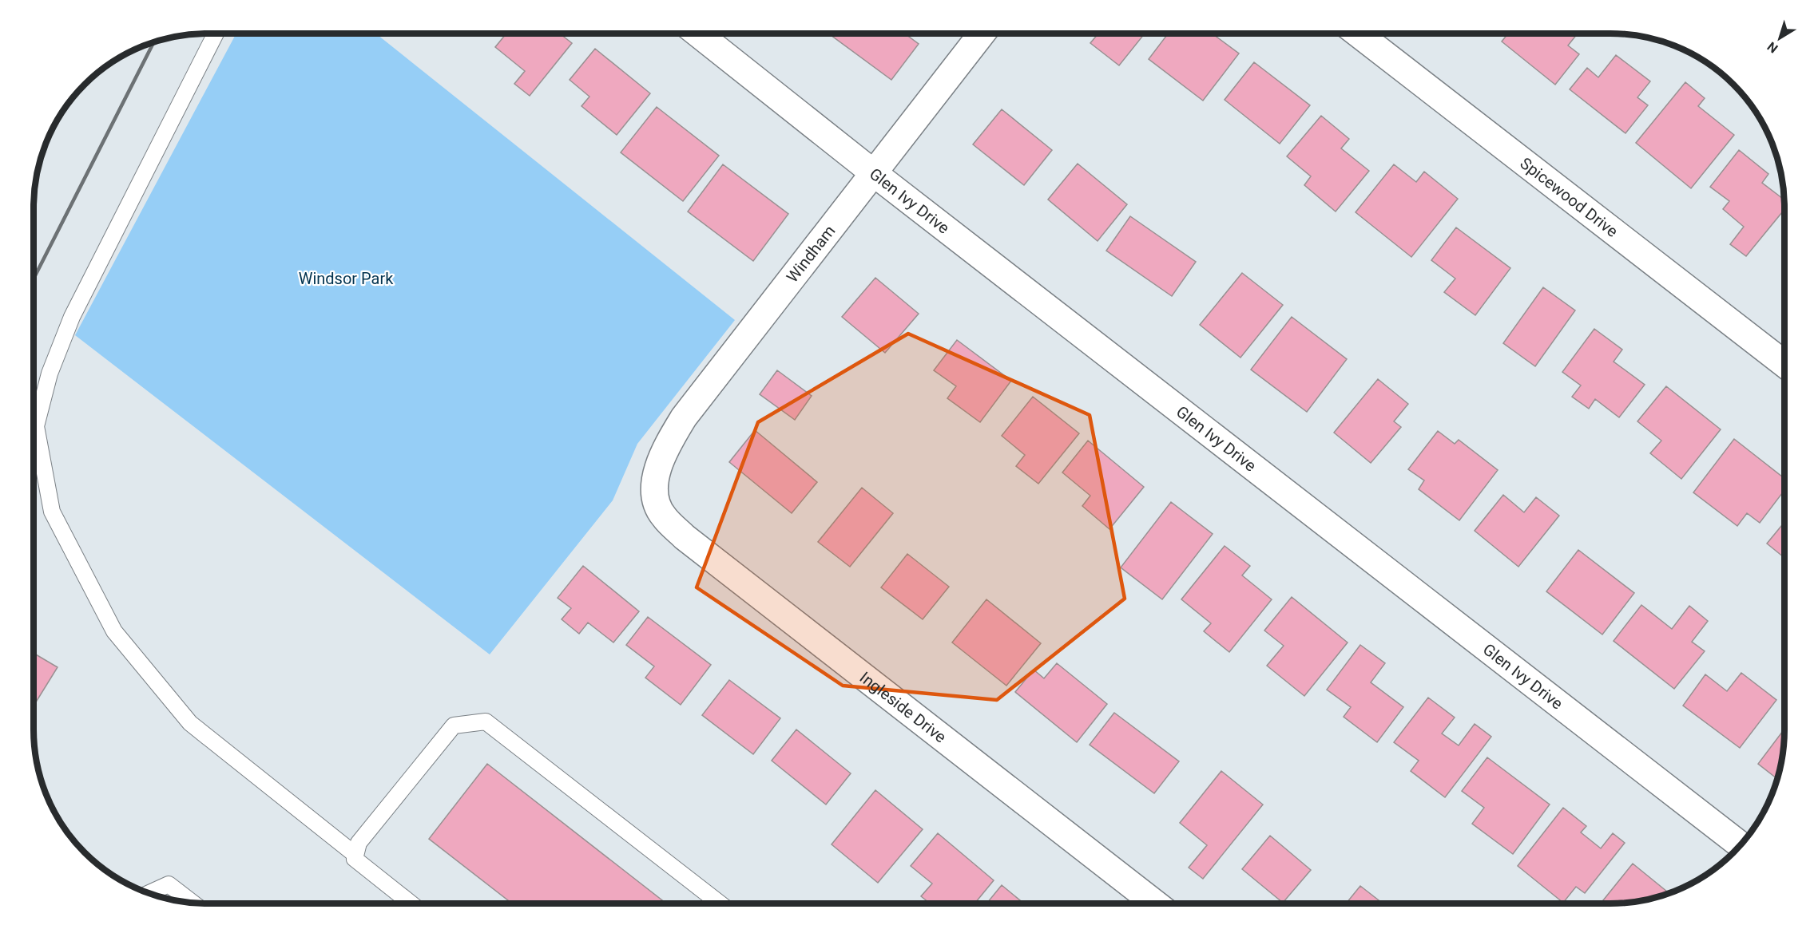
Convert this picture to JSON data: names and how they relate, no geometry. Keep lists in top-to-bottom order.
{
  "streets": {
    "street": [
      "Spicewood Drive",
      "Glen Ivy Drive",
      "Windham",
      "Ingleside Drive"
    ]
  },
  "crossings": [
    ["Glen Ivy Drive", "Windham"],
    ["Windham", "Ingleside Drive"]
  ],
  "parks": ["Windsor Park"],
  "north": "bottom left"
}
